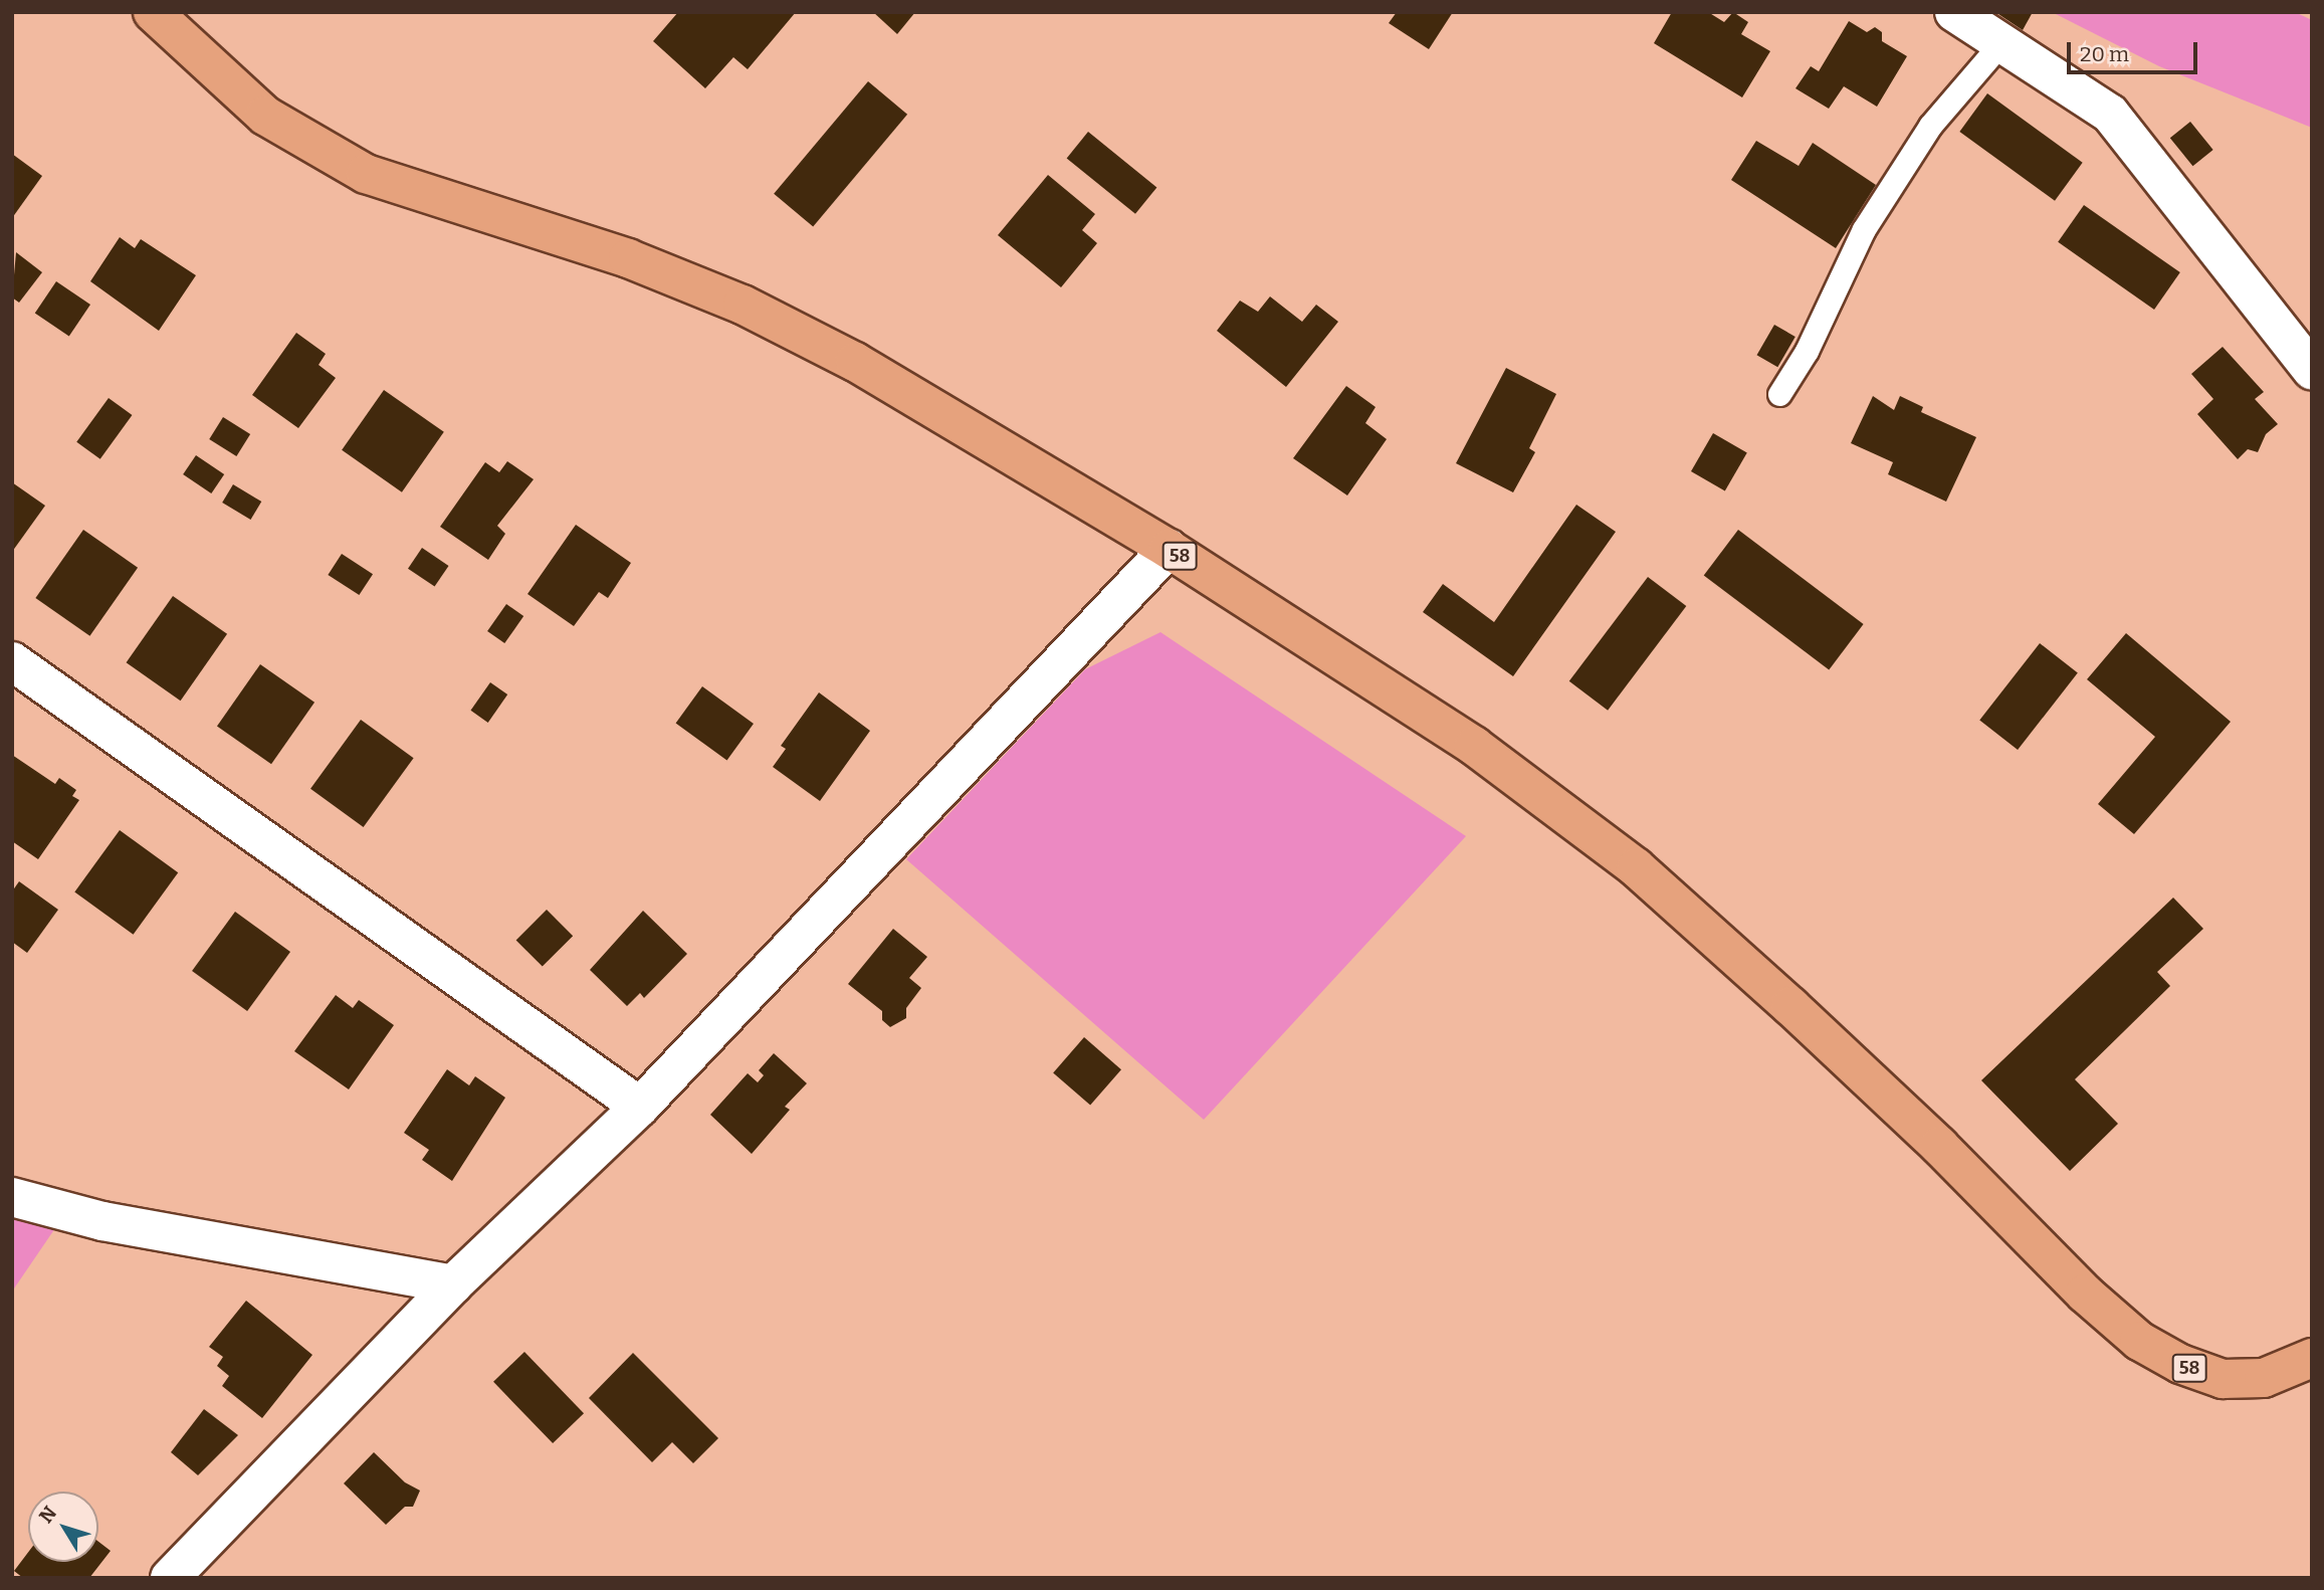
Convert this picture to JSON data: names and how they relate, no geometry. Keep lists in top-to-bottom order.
{
  "streets": {
    "main road": ["58"]
  },
  "scale_bar": "20 m",
  "north": "top left"
}
